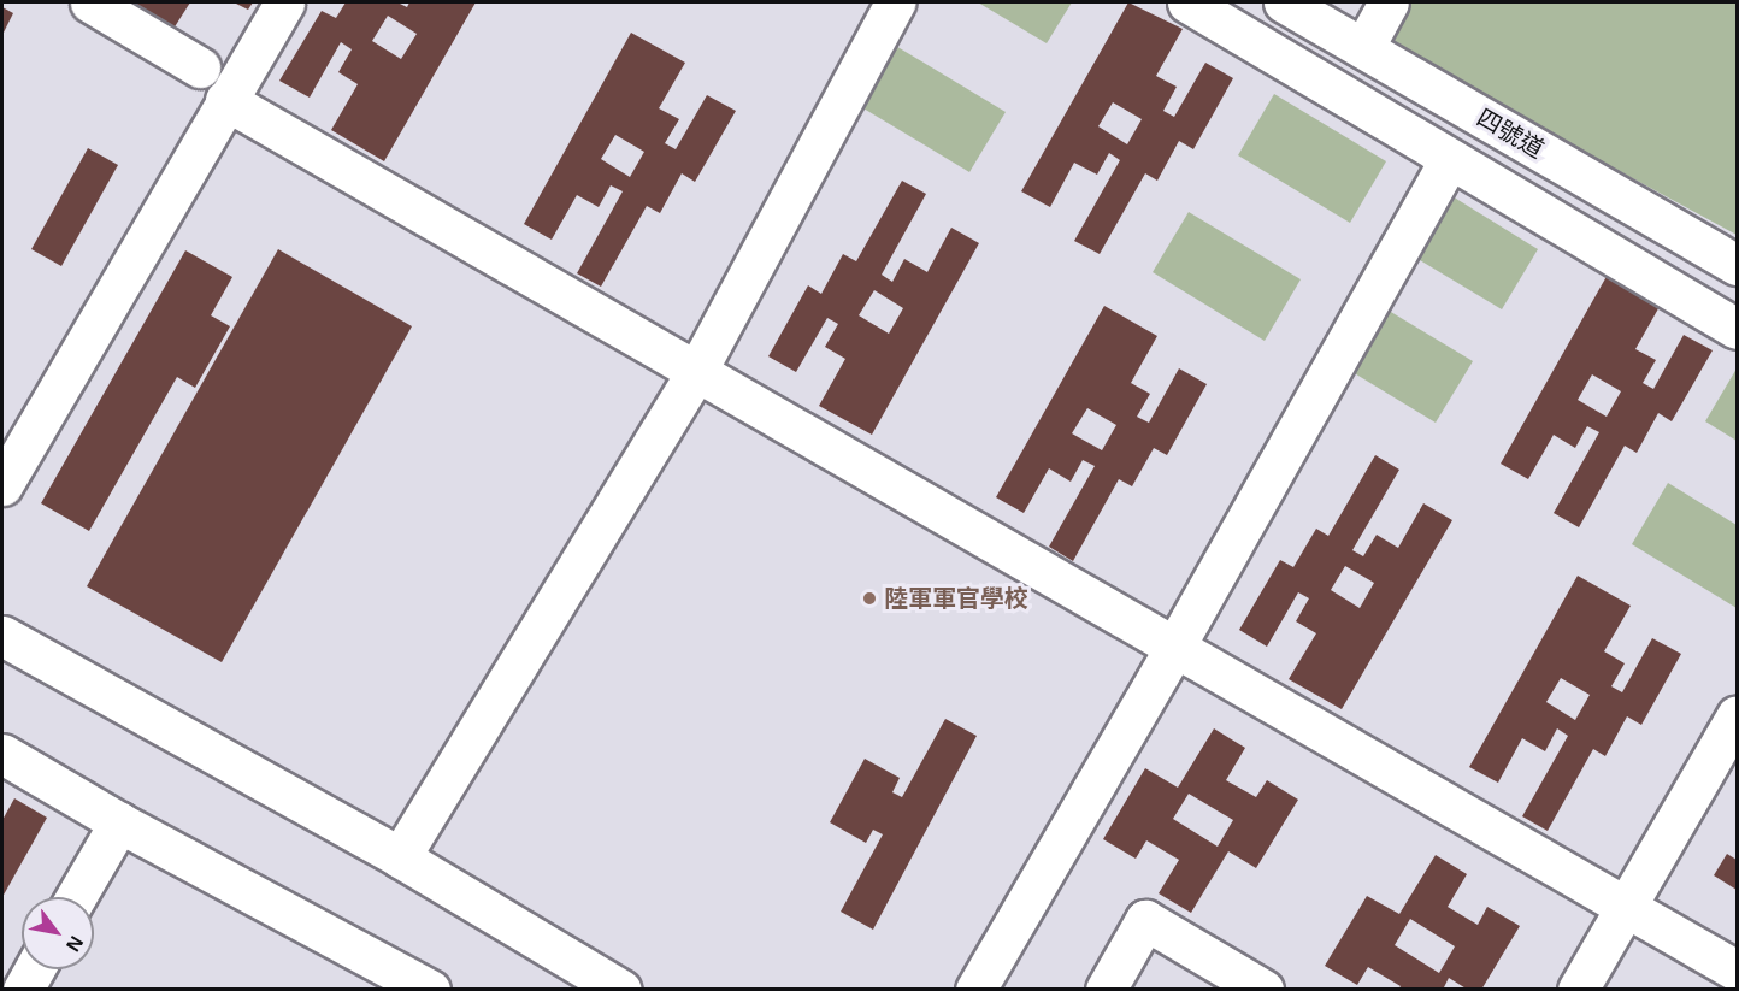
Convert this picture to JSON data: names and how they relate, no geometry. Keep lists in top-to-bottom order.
{
  "streets": {
    "street": ["四號道"]
  },
  "places": ["陸軍軍官學校"],
  "north": "bottom right"
}
